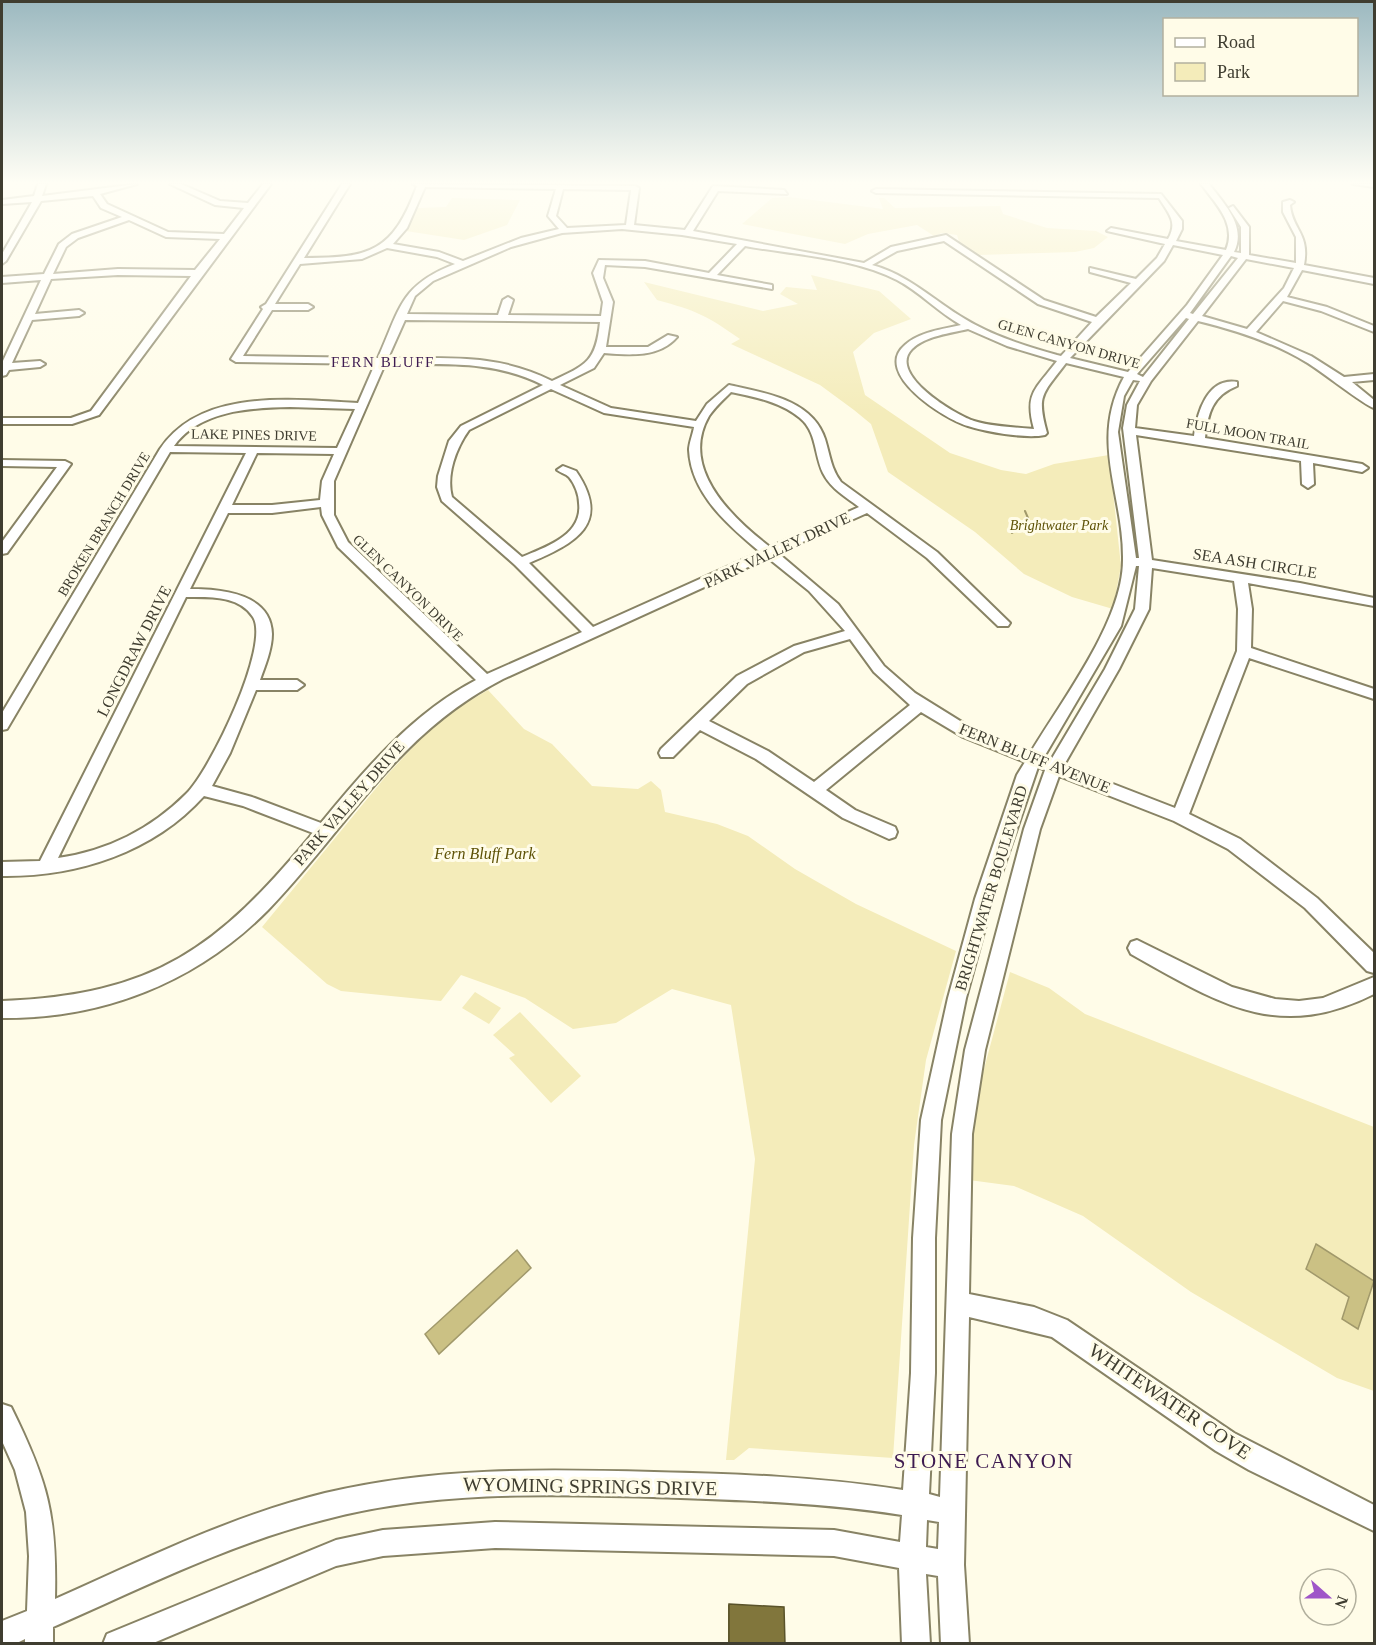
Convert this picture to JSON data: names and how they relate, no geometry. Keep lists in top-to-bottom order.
{
  "streets": {
    "street": [
      "GLEN CANYON DRIVE",
      "FULL MOON TRAIL",
      "LAKE PINES DRIVE",
      "BROKEN BRANCH DRIVE",
      "PARK VALLEY DRIVE",
      "SEA ASH CIRCLE",
      "LONGDRAW DRIVE",
      "FERN BLUFF AVENUE",
      "BRIGHTWATER BOULEVARD",
      "WHITEWATER COVE",
      "WYOMING SPRINGS DRIVE"
    ]
  },
  "crossings": [
    ["GLEN CANYON DRIVE", "LAKE PINES DRIVE"],
    ["GLEN CANYON DRIVE", "BROKEN BRANCH DRIVE"],
    ["GLEN CANYON DRIVE", "PARK VALLEY DRIVE"],
    ["GLEN CANYON DRIVE", "BRIGHTWATER BOULEVARD"],
    ["FULL MOON TRAIL", "BRIGHTWATER BOULEVARD"],
    ["LAKE PINES DRIVE", "BROKEN BRANCH DRIVE"],
    ["LAKE PINES DRIVE", "LONGDRAW DRIVE"],
    ["PARK VALLEY DRIVE", "FERN BLUFF AVENUE"],
    ["SEA ASH CIRCLE", "BRIGHTWATER BOULEVARD"],
    ["FERN BLUFF AVENUE", "BRIGHTWATER BOULEVARD"],
    ["BRIGHTWATER BOULEVARD", "WHITEWATER COVE"],
    ["BRIGHTWATER BOULEVARD", "WYOMING SPRINGS DRIVE"]
  ],
  "districts": ["FERN BLUFF", "STONE CANYON"],
  "parks": ["Brightwater Park", "Fern Bluff Park"],
  "legend": ["Road", "Park"],
  "north": "right"
}
